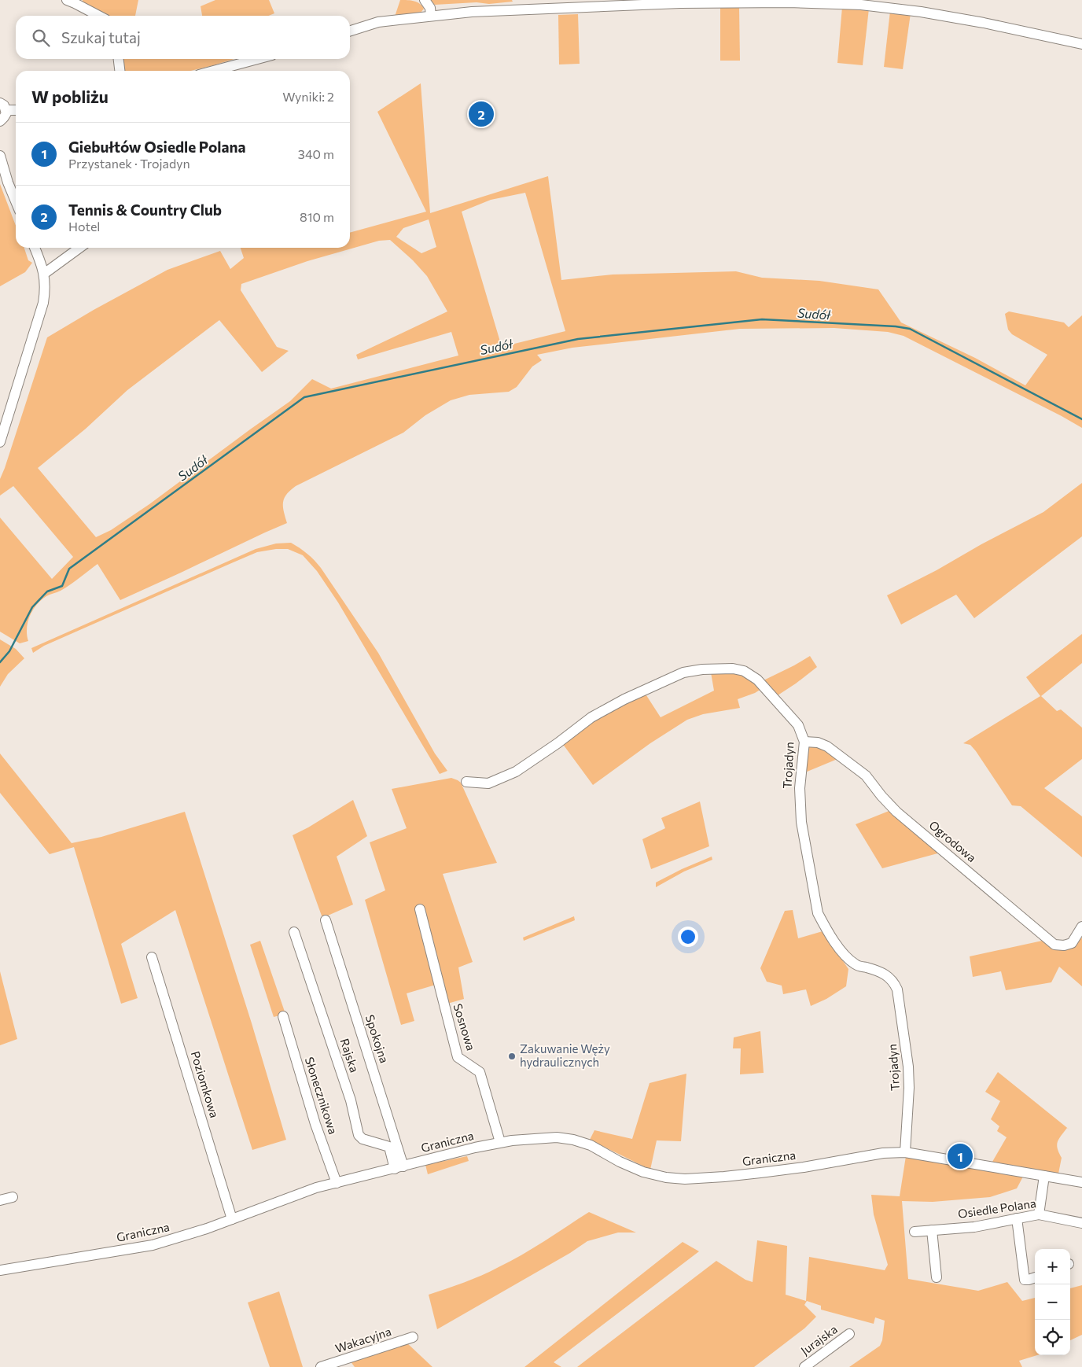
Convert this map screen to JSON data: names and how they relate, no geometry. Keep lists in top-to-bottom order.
{
  "streets": {
    "street": [
      "Trojadyn",
      "Ogrodowa",
      "Sosnowa",
      "Spokojna",
      "Rajska",
      "Poziomkowa",
      "Słonecznikowa",
      "Graniczna",
      "Osiedle Polana",
      "Wakacyjna",
      "Jurajska"
    ]
  },
  "crossings": [
    ["Trojadyn", "Ogrodowa"],
    ["Trojadyn", "Graniczna"],
    ["Sosnowa", "Graniczna"],
    ["Spokojna", "Rajska"],
    ["Spokojna", "Graniczna"],
    ["Rajska", "Graniczna"],
    ["Poziomkowa", "Graniczna"],
    ["Słonecznikowa", "Graniczna"]
  ],
  "water": ["Sudół"],
  "places": ["Zakuwanie Węży hydraulicznych"],
  "page": {
    "search": "Szukaj tutaj",
    "heading": ["W pobliżu", "Wyniki: 2"],
    "pins": ["2", "1"],
    "list": [
      {
        "mark": "1",
        "name": "Giebułtów Osiedle Polana",
        "note": "Przystanek · Trojadyn",
        "value": "340 m"
      },
      {
        "mark": "2",
        "name": "Tennis & Country Club",
        "note": "Hotel",
        "value": "810 m"
      }
    ],
    "map_buttons": ["+", "−"]
  }
}
